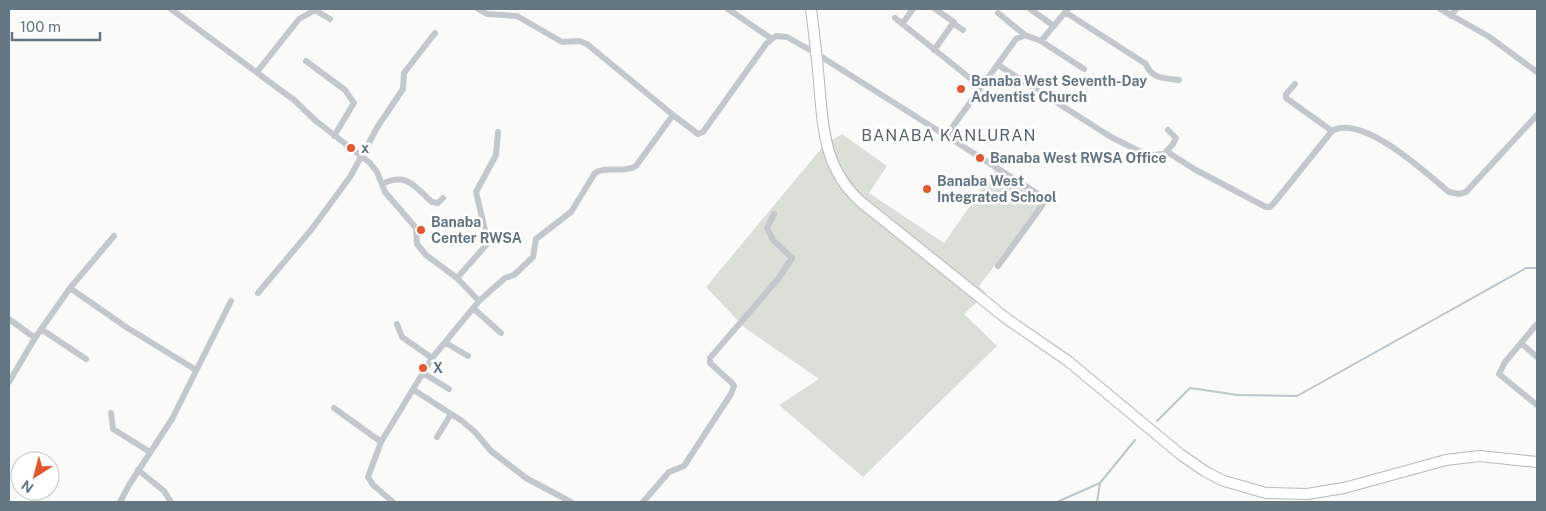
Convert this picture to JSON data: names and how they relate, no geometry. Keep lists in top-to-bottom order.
{
  "districts": ["BANABA KANLURAN"],
  "places": [
    "Banaba West Seventh-Day Adventist Church",
    "x",
    "Banaba West RWSA Office",
    "Banaba West Integrated School",
    "Banaba Center RWSA",
    "X"
  ],
  "scale_bar": "100 m",
  "north": "bottom left"
}
